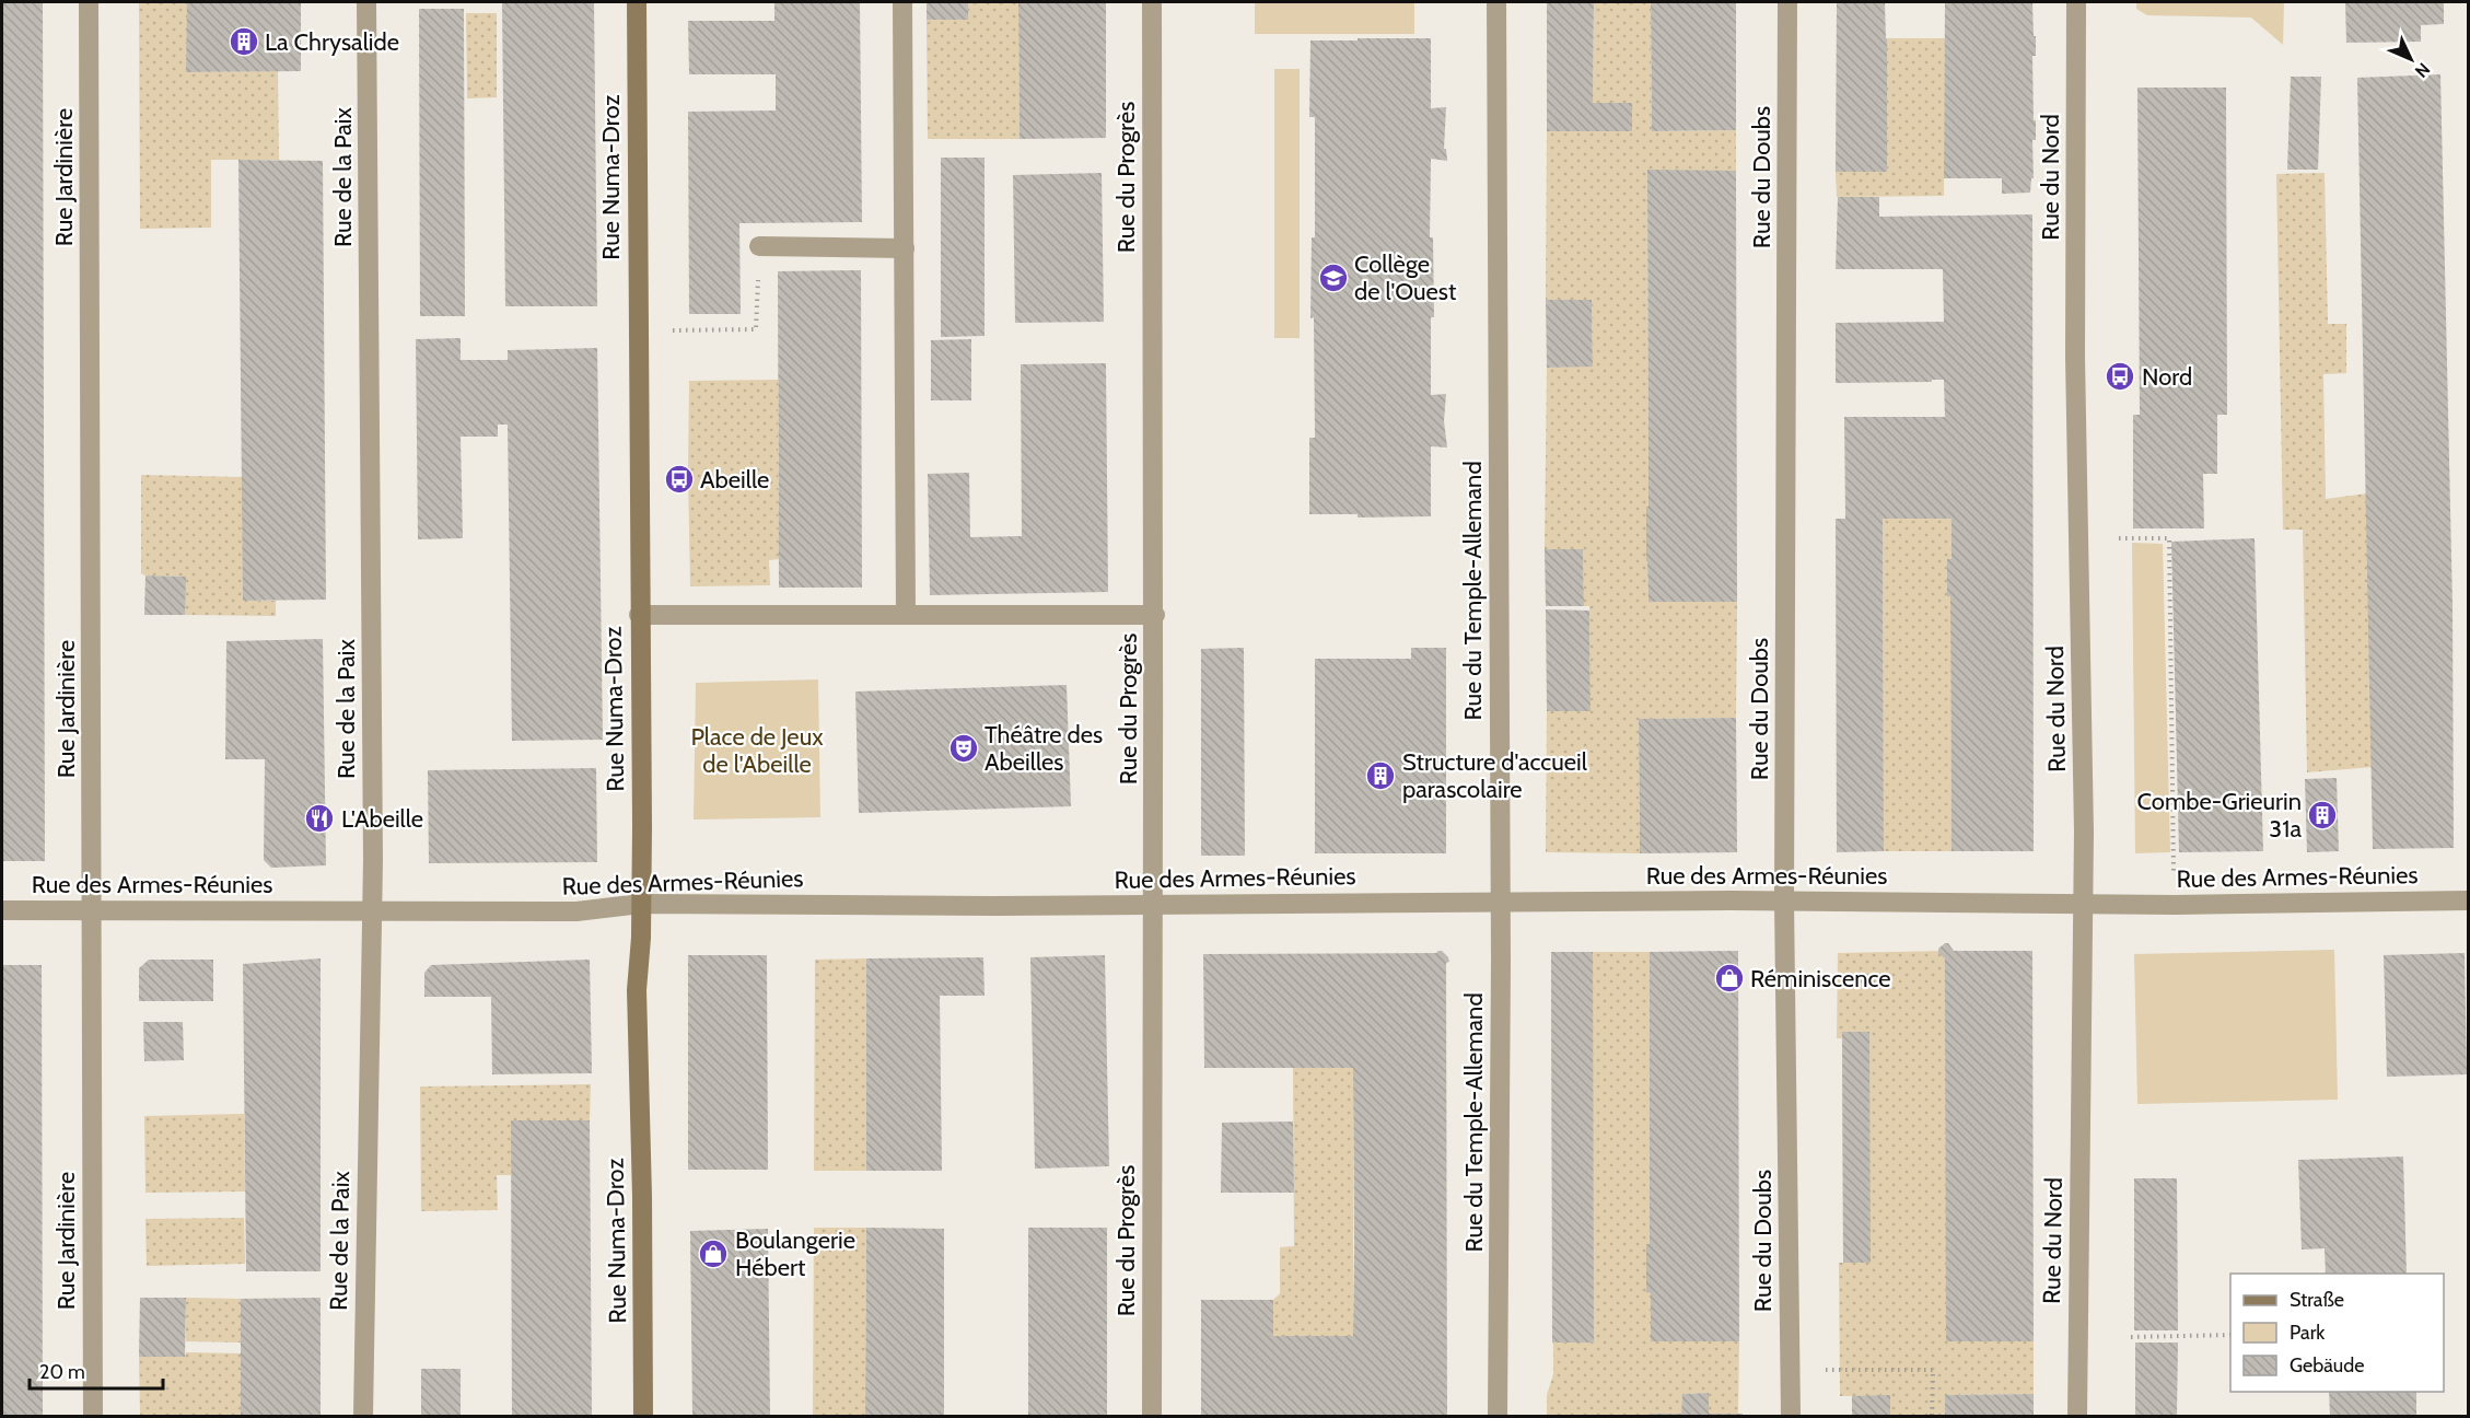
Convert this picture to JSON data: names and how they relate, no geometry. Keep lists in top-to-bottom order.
{
  "streets": {
    "main road": ["Rue Numa-Droz"],
    "street": [
      "Rue Jardinière",
      "Rue de la Paix",
      "Rue du Progrès",
      "Rue du Doubs",
      "Rue du Nord",
      "Rue du Temple-Allemand",
      "Rue des Armes-Réunies"
    ]
  },
  "crossings": [
    ["Rue Jardinière", "Rue des Armes-Réunies"],
    ["Rue de la Paix", "Rue des Armes-Réunies"],
    ["Rue Numa-Droz", "Rue des Armes-Réunies"],
    ["Rue du Progrès", "Rue des Armes-Réunies"],
    ["Rue du Doubs", "Rue des Armes-Réunies"],
    ["Rue du Nord", "Rue des Armes-Réunies"],
    ["Rue du Temple-Allemand", "Rue des Armes-Réunies"]
  ],
  "parks": ["Place de Jeux de l'Abeille"],
  "places": {
    "building": ["La Chrysalide", "Structure d'accueil parascolaire", "Combe-Grieurin 31a"],
    "school or university": ["Collège de l'Ouest"],
    "bus stop": ["Nord", "Abeille"],
    "theatre": ["Théâtre des Abeilles"],
    "restaurant": ["L'Abeille"],
    "shop": ["Réminiscence", "Boulangerie Hébert"]
  },
  "legend": ["Straße", "Park", "Gebäude"],
  "scale_bar": "20 m",
  "north": "bottom right"
}
